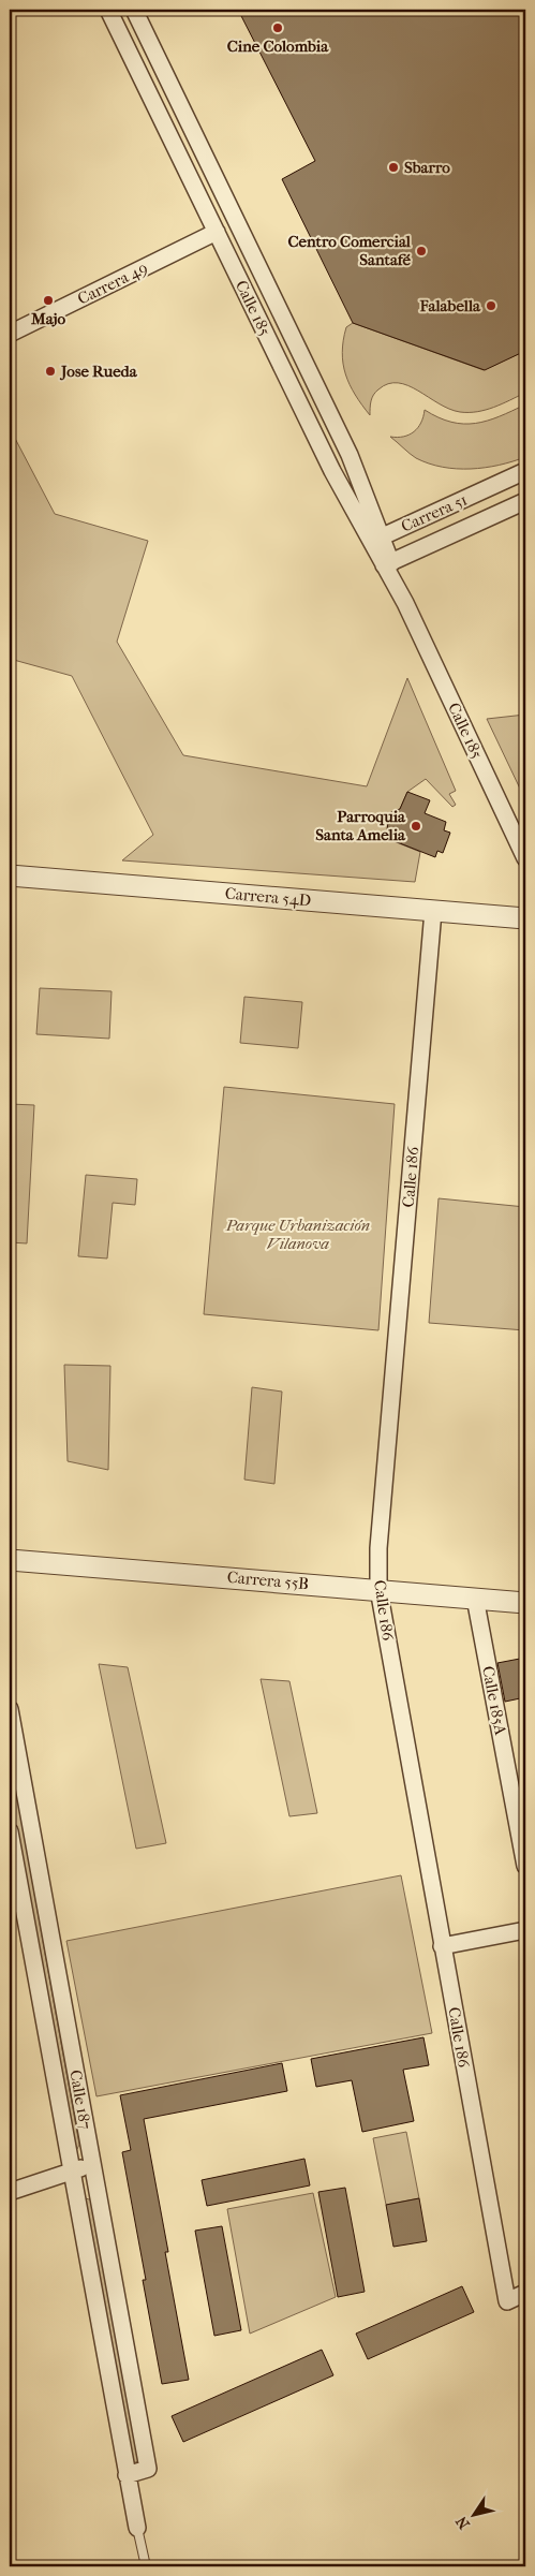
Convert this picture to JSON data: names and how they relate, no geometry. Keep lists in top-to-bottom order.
{
  "streets": {
    "street": [
      "Carrera 49",
      "Calle 185",
      "Carrera 51",
      "Carrera 54D",
      "Calle 186",
      "Carrera 55B",
      "Calle 185A",
      "Calle 187"
    ]
  },
  "crossings": [
    ["Carrera 49", "Calle 185"],
    ["Calle 185", "Carrera 51"],
    ["Carrera 54D", "Calle 186"],
    ["Calle 186", "Carrera 55B"],
    ["Carrera 55B", "Calle 185A"]
  ],
  "parks": ["Parque Urbanización Vilanova"],
  "places": [
    "Cine Colombia",
    "Sbarro",
    "Centro Comercial Santafé",
    "Majo",
    "Falabella",
    "Jose Rueda",
    "Parroquia Santa Amelia"
  ],
  "north": "bottom left"
}
